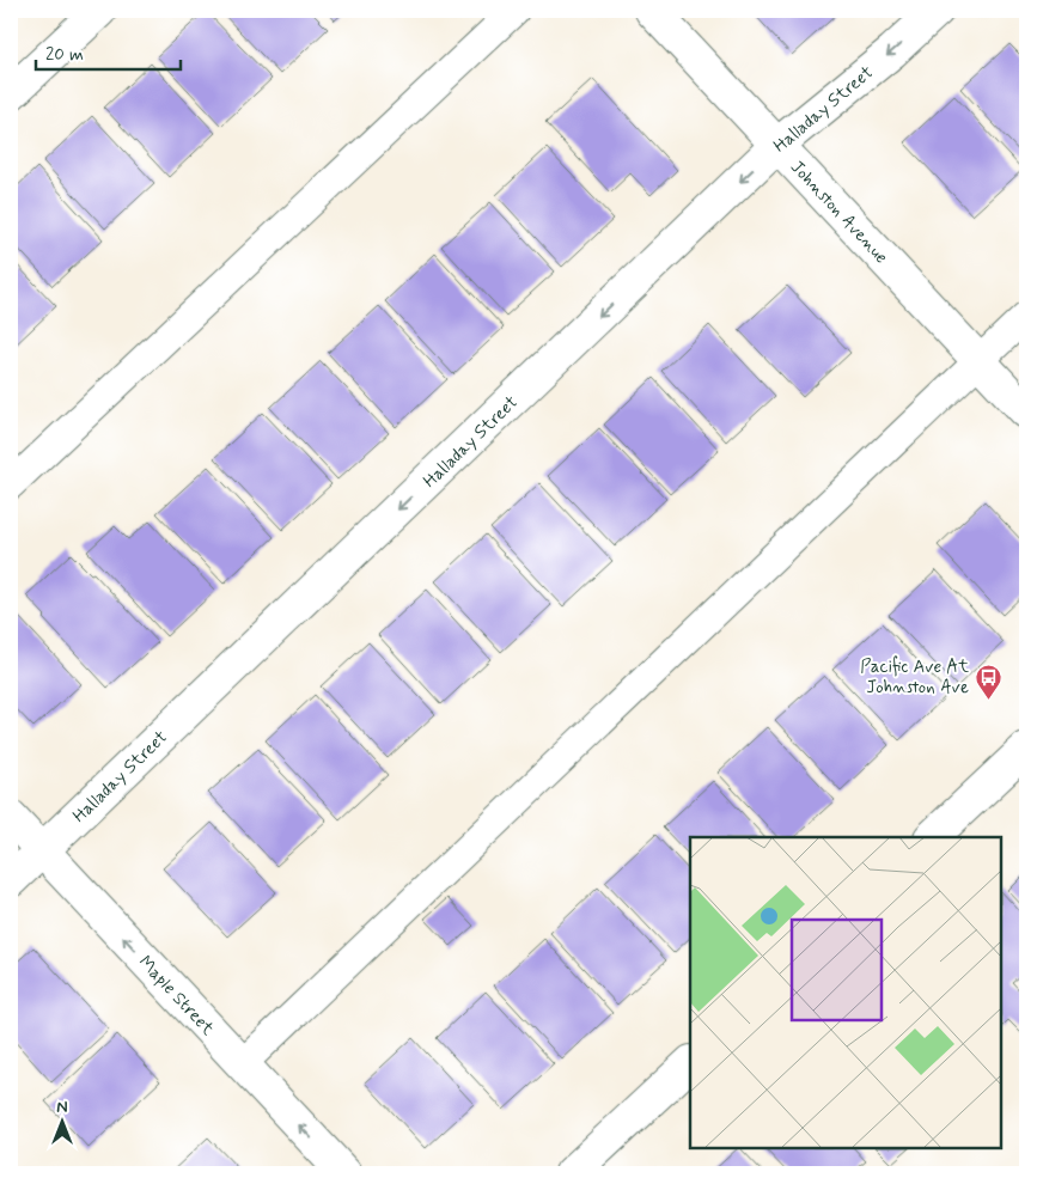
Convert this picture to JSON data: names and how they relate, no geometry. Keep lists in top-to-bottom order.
{
  "streets": {
    "street": ["Halladay Street", "Johnston Avenue", "Maple Street"]
  },
  "crossings": [
    ["Halladay Street", "Johnston Avenue"],
    ["Halladay Street", "Maple Street"]
  ],
  "one_way": ["Halladay Street", "Maple Street"],
  "places": {
    "bus stop": ["Pacific Ave At Johnston Ave"]
  },
  "scale_bar": "20 m",
  "north": "top"
}
